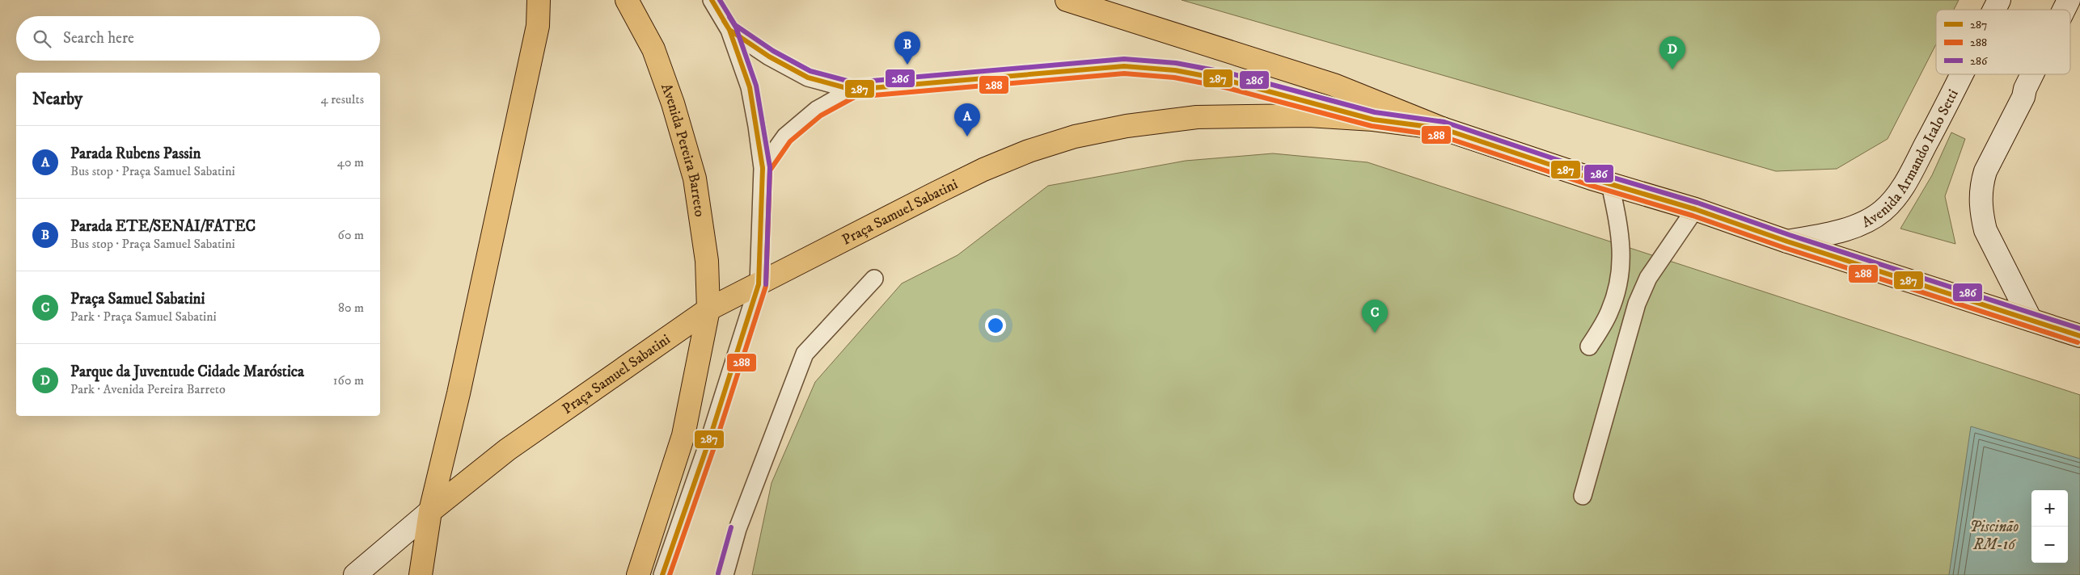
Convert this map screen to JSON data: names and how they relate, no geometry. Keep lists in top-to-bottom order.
{
  "streets": {
    "main road": ["Avenida Pereira Barreto", "Avenida Armando Italo Setti", "Praça Samuel Sabatini"]
  },
  "crossings": [
    ["Avenida Pereira Barreto", "Praça Samuel Sabatini"]
  ],
  "water": ["Piscinão RM-16"],
  "lines": ["transit line 287", "transit line 286", "transit line 288"],
  "legend": ["287", "288", "286"],
  "page": {
    "search": "Search here",
    "pins": [
      "B",
      "D",
      "A",
      "C"
    ],
    "heading": ["Nearby", "4 results"],
    "list": [
      {
        "mark": "A",
        "name": "Parada Rubens Passin",
        "note": "Bus stop · Praça Samuel Sabatini",
        "value": "40 m"
      },
      {
        "mark": "B",
        "name": "Parada ETE/SENAI/FATEC",
        "note": "Bus stop · Praça Samuel Sabatini",
        "value": "60 m"
      },
      {
        "mark": "C",
        "name": "Praça Samuel Sabatini",
        "note": "Park · Praça Samuel Sabatini",
        "value": "80 m"
      },
      {
        "mark": "D",
        "name": "Parque da Juventude Cidade Maróstica",
        "note": "Park · Avenida Pereira Barreto",
        "value": "160 m"
      }
    ],
    "map_buttons": ["+", "−"]
  }
}
